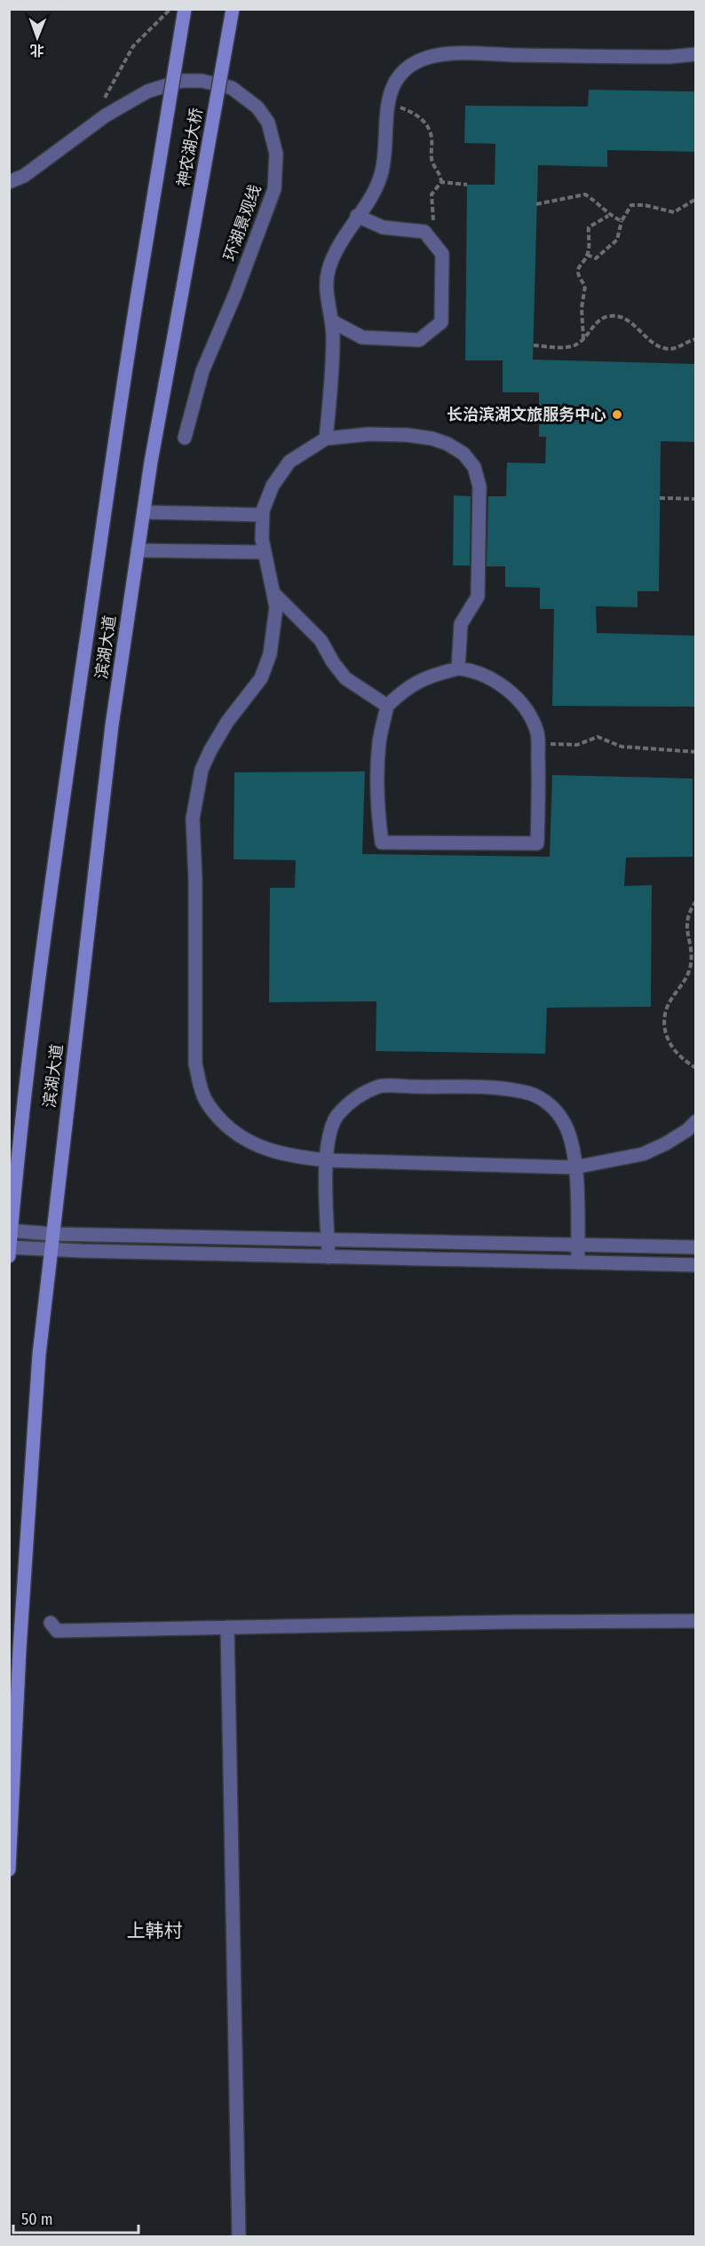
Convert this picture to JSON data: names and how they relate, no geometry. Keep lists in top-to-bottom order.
{
  "streets": {
    "main road": ["神农湖大桥", "滨湖大道"],
    "street": ["环湖景观线"]
  },
  "crossings": [
    ["神农湖大桥", "滨湖大道"]
  ],
  "districts": ["上韩村"],
  "places": ["长治滨湖文旅服务中心"],
  "scale_bar": "50 m",
  "north": "bottom"
}
